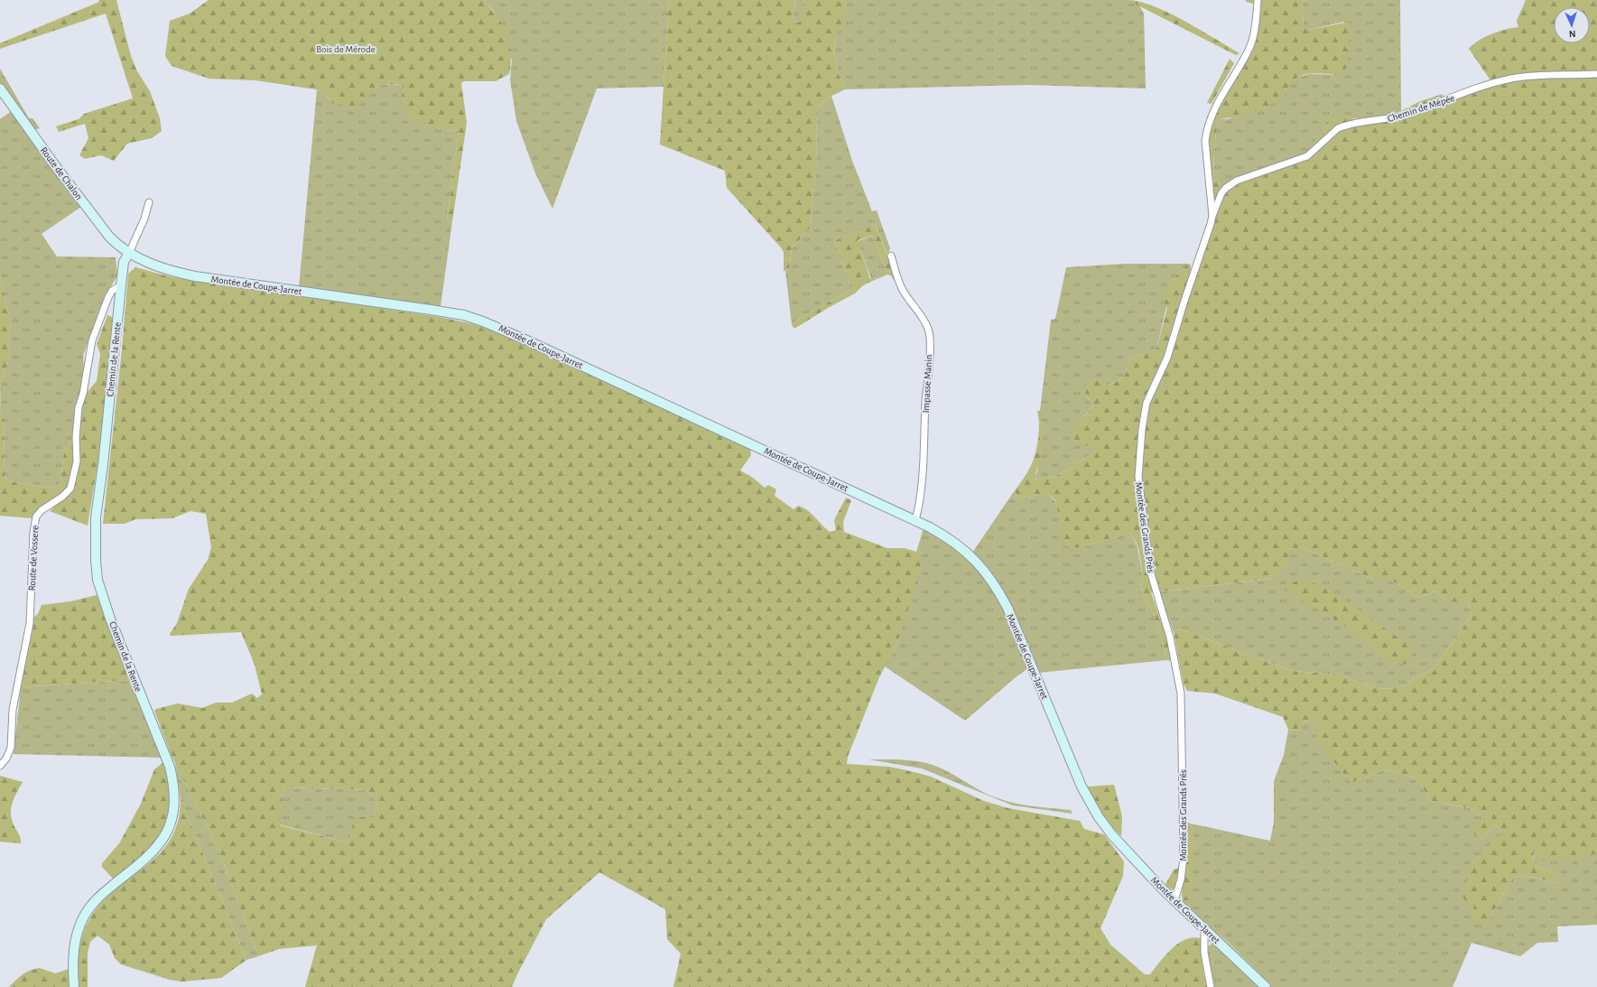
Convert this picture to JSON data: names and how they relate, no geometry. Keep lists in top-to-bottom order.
{
  "streets": {
    "main road": ["Route de Chalon", "Montée de Coupe-Jarret", "Chemin de la Rente"],
    "street": [
      "Chemin de Mépée",
      "Impasse Manin",
      "Montée des Grands Prés",
      "Route de Vossere"
    ]
  },
  "crossings": [
    ["Chemin de Mépée", "Montée des Grands Prés"],
    ["Route de Chalon", "Montée de Coupe-Jarret"],
    ["Route de Chalon", "Chemin de la Rente"],
    ["Montée de Coupe-Jarret", "Chemin de la Rente"],
    ["Montée de Coupe-Jarret", "Impasse Manin"],
    ["Montée de Coupe-Jarret", "Montée des Grands Prés"],
    ["Chemin de la Rente", "Route de Vossere"]
  ],
  "parks": ["Bois de Mérode"],
  "north": "bottom"
}
